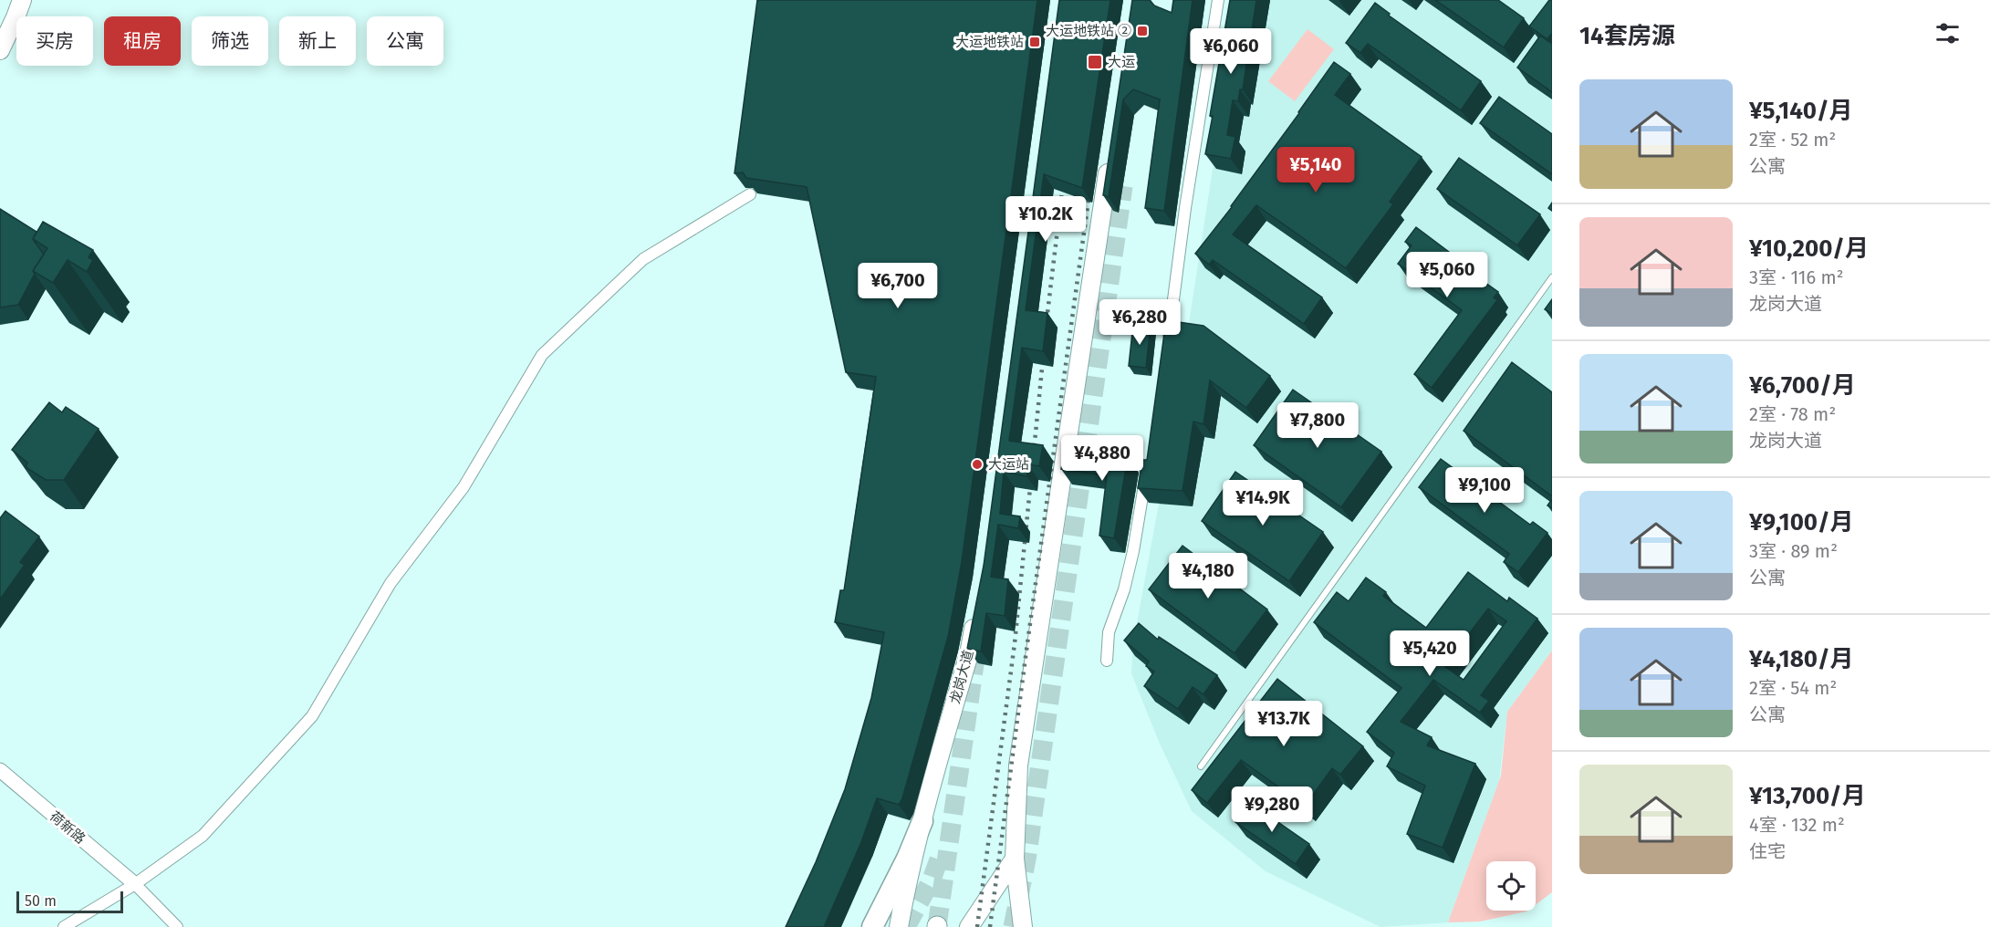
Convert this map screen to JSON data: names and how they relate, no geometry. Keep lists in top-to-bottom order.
{
  "streets": {
    "main road": ["龙岗大道"],
    "street": ["荷新路"]
  },
  "places": {
    "transit": ["大运地铁站 ②", "大运地铁站", "大运"],
    "other": ["大运站"]
  },
  "scale_bar": "50 m",
  "page": {
    "heading": "14套房源",
    "chip": [
      "买房",
      "租房",
      "筛选",
      "新上",
      "公寓"
    ],
    "price": [
      "¥6,060",
      "¥5,140",
      "¥10.2K",
      "¥5,060",
      "¥6,700",
      "¥6,280",
      "¥7,800",
      "¥4,880",
      "¥9,100",
      "¥14.9K",
      "¥4,180",
      "¥5,420",
      "¥13.7K",
      "¥9,280"
    ],
    "list": [
      {
        "name": "¥5,140/月",
        "note": "2室 · 52 m² · 公寓"
      },
      {
        "name": "¥10,200/月",
        "note": "3室 · 116 m² · 龙岗大道"
      },
      {
        "name": "¥6,700/月",
        "note": "2室 · 78 m² · 龙岗大道"
      },
      {
        "name": "¥9,100/月",
        "note": "3室 · 89 m² · 公寓"
      },
      {
        "name": "¥4,180/月",
        "note": "2室 · 54 m² · 公寓"
      },
      {
        "name": "¥13,700/月",
        "note": "4室 · 132 m² · 住宅"
      }
    ],
    "scale": "50 m"
  }
}
